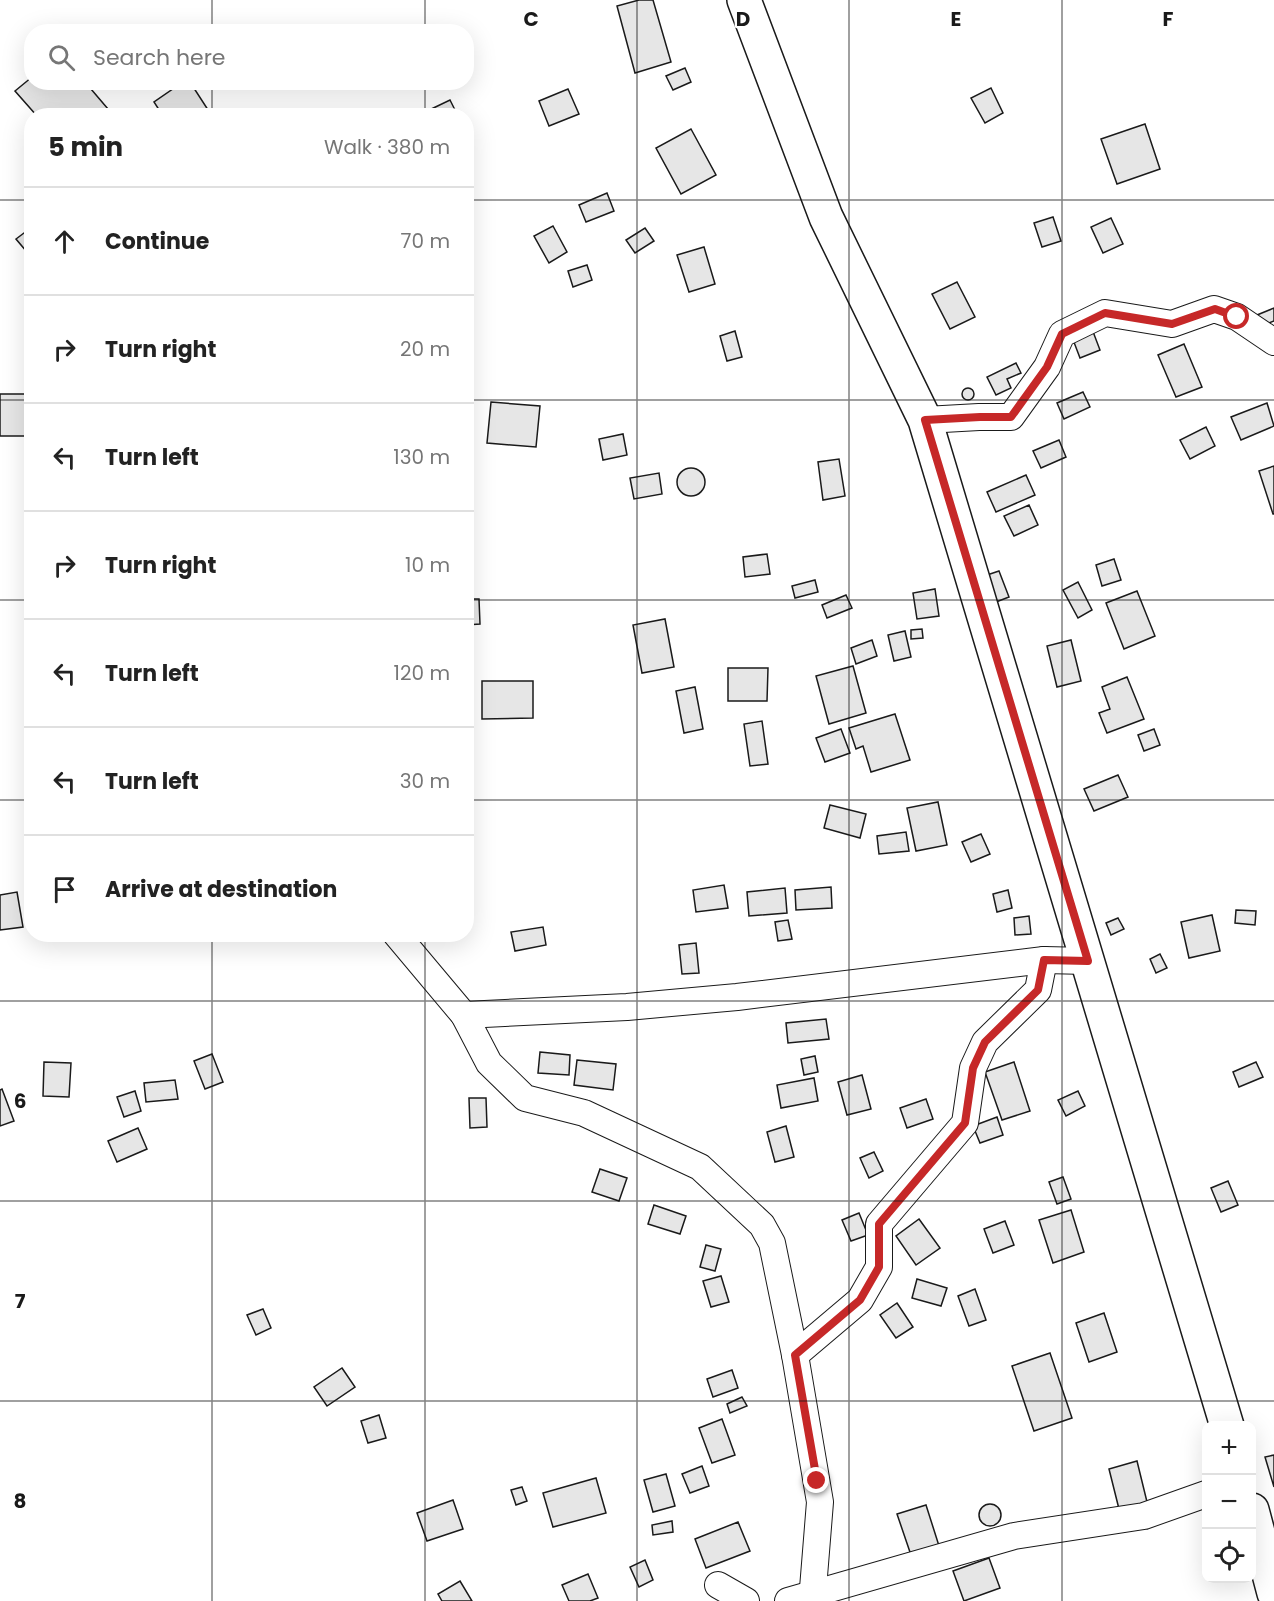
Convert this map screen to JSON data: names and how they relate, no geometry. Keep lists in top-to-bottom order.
{
  "page": {
    "search": "Search here",
    "heading": ["5 min", "Walk · 380 m"],
    "list": [
      ["Continue", "70 m"],
      ["Turn right", "20 m"],
      ["Turn left", "130 m"],
      ["Turn right", "10 m"],
      ["Turn left", "120 m"],
      ["Turn left", "30 m"],
      "Arrive at destination"
    ],
    "map_buttons": ["+", "−"]
  },
  "grid": {
    "columns": [
      "C",
      "D",
      "E",
      "F"
    ],
    "rows": ["6", "7", "8"]
  }
}
